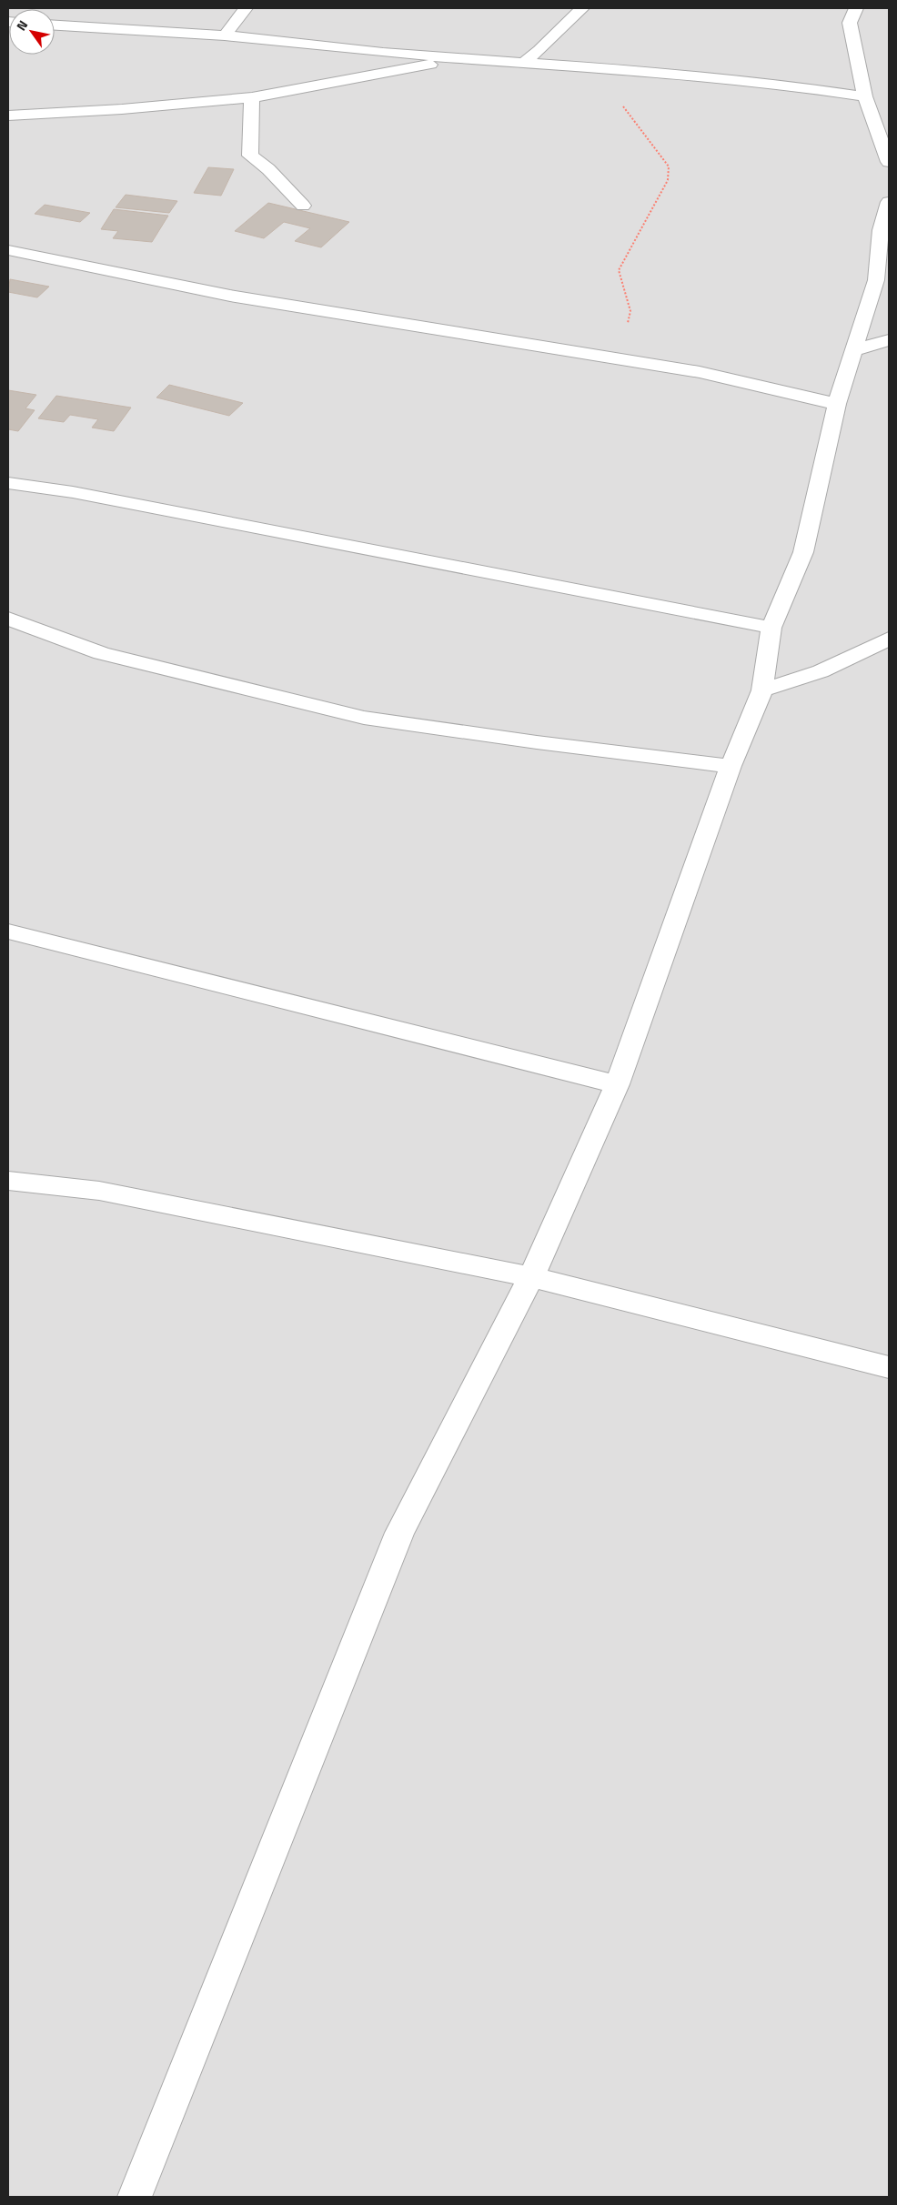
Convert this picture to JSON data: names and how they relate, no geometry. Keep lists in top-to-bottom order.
{
  "north": "top left"
}
